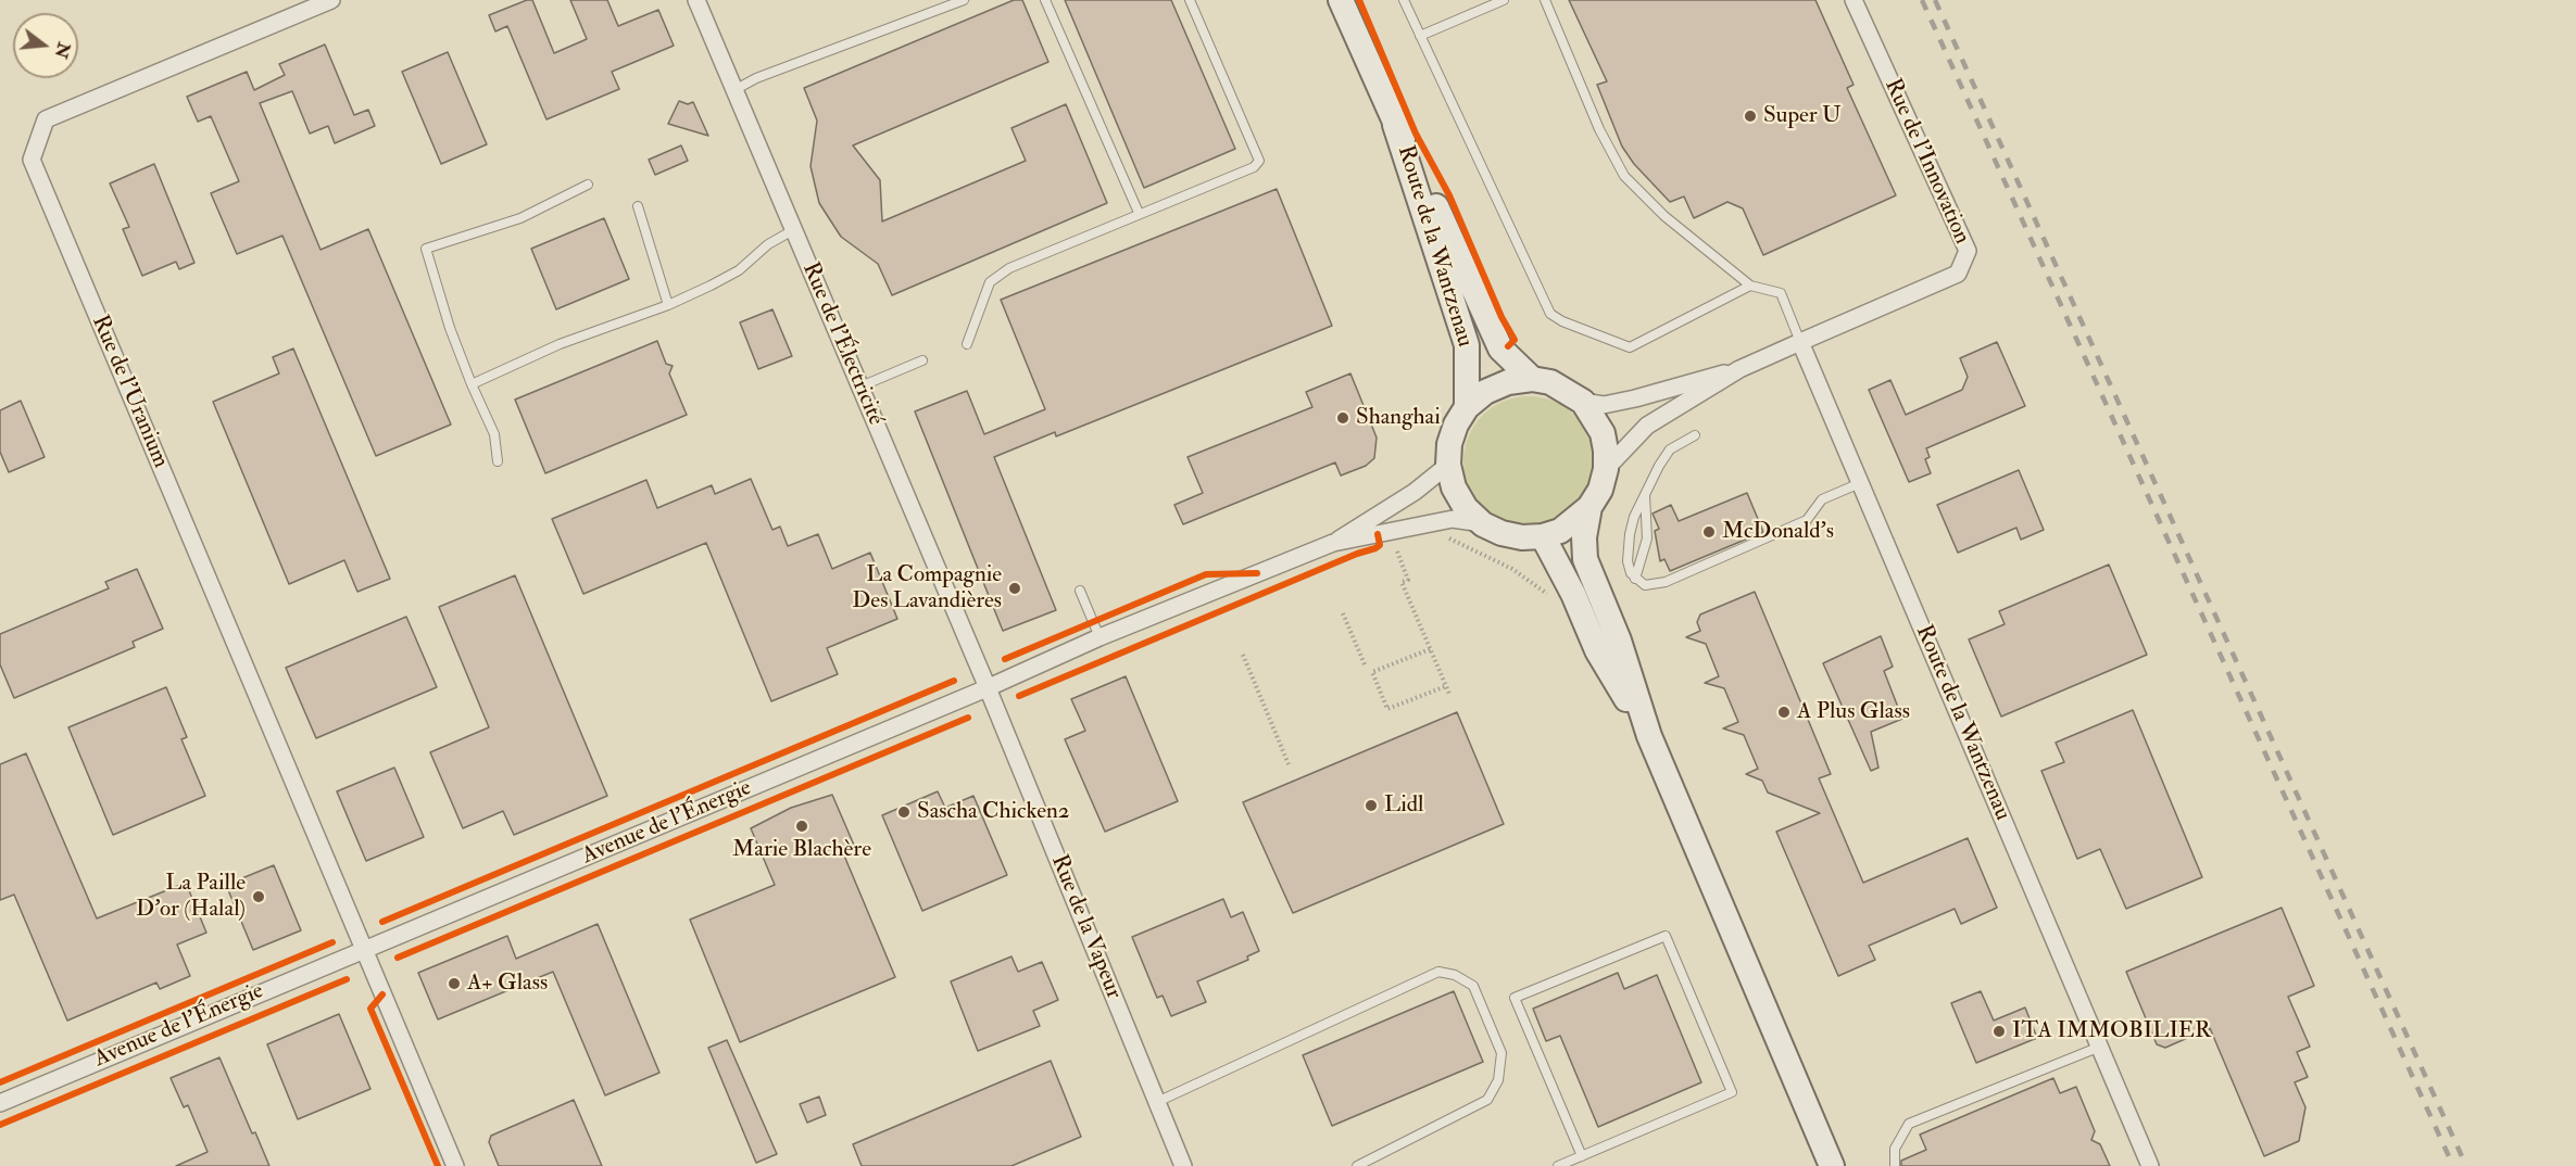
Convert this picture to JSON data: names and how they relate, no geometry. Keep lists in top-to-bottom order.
{
  "streets": {
    "main road": ["Route de la Wantzenau"],
    "street": [
      "Rue de l'Innovation",
      "Rue de l'Électricité",
      "Rue de l'Uranium",
      "Avenue de l'Énergie",
      "Rue de la Vapeur"
    ]
  },
  "crossings": [
    ["Rue de l'Innovation", "Route de la Wantzenau"],
    ["Route de la Wantzenau", "Avenue de l'Énergie"],
    ["Rue de l'Électricité", "Avenue de l'Énergie"],
    ["Rue de l'Électricité", "Rue de la Vapeur"],
    ["Rue de l'Uranium", "Avenue de l'Énergie"],
    ["Avenue de l'Énergie", "Rue de la Vapeur"]
  ],
  "places": [
    "Super U",
    "Shanghai",
    "McDonald's",
    "La Compagnie Des Lavandières",
    "A Plus Glass",
    "Lidl",
    "Sascha Chicken2",
    "Marie Blachère",
    "La Paille D'or (Halal)",
    "A+ Glass",
    "ITA IMMOBILIER"
  ],
  "north": "right"
}
